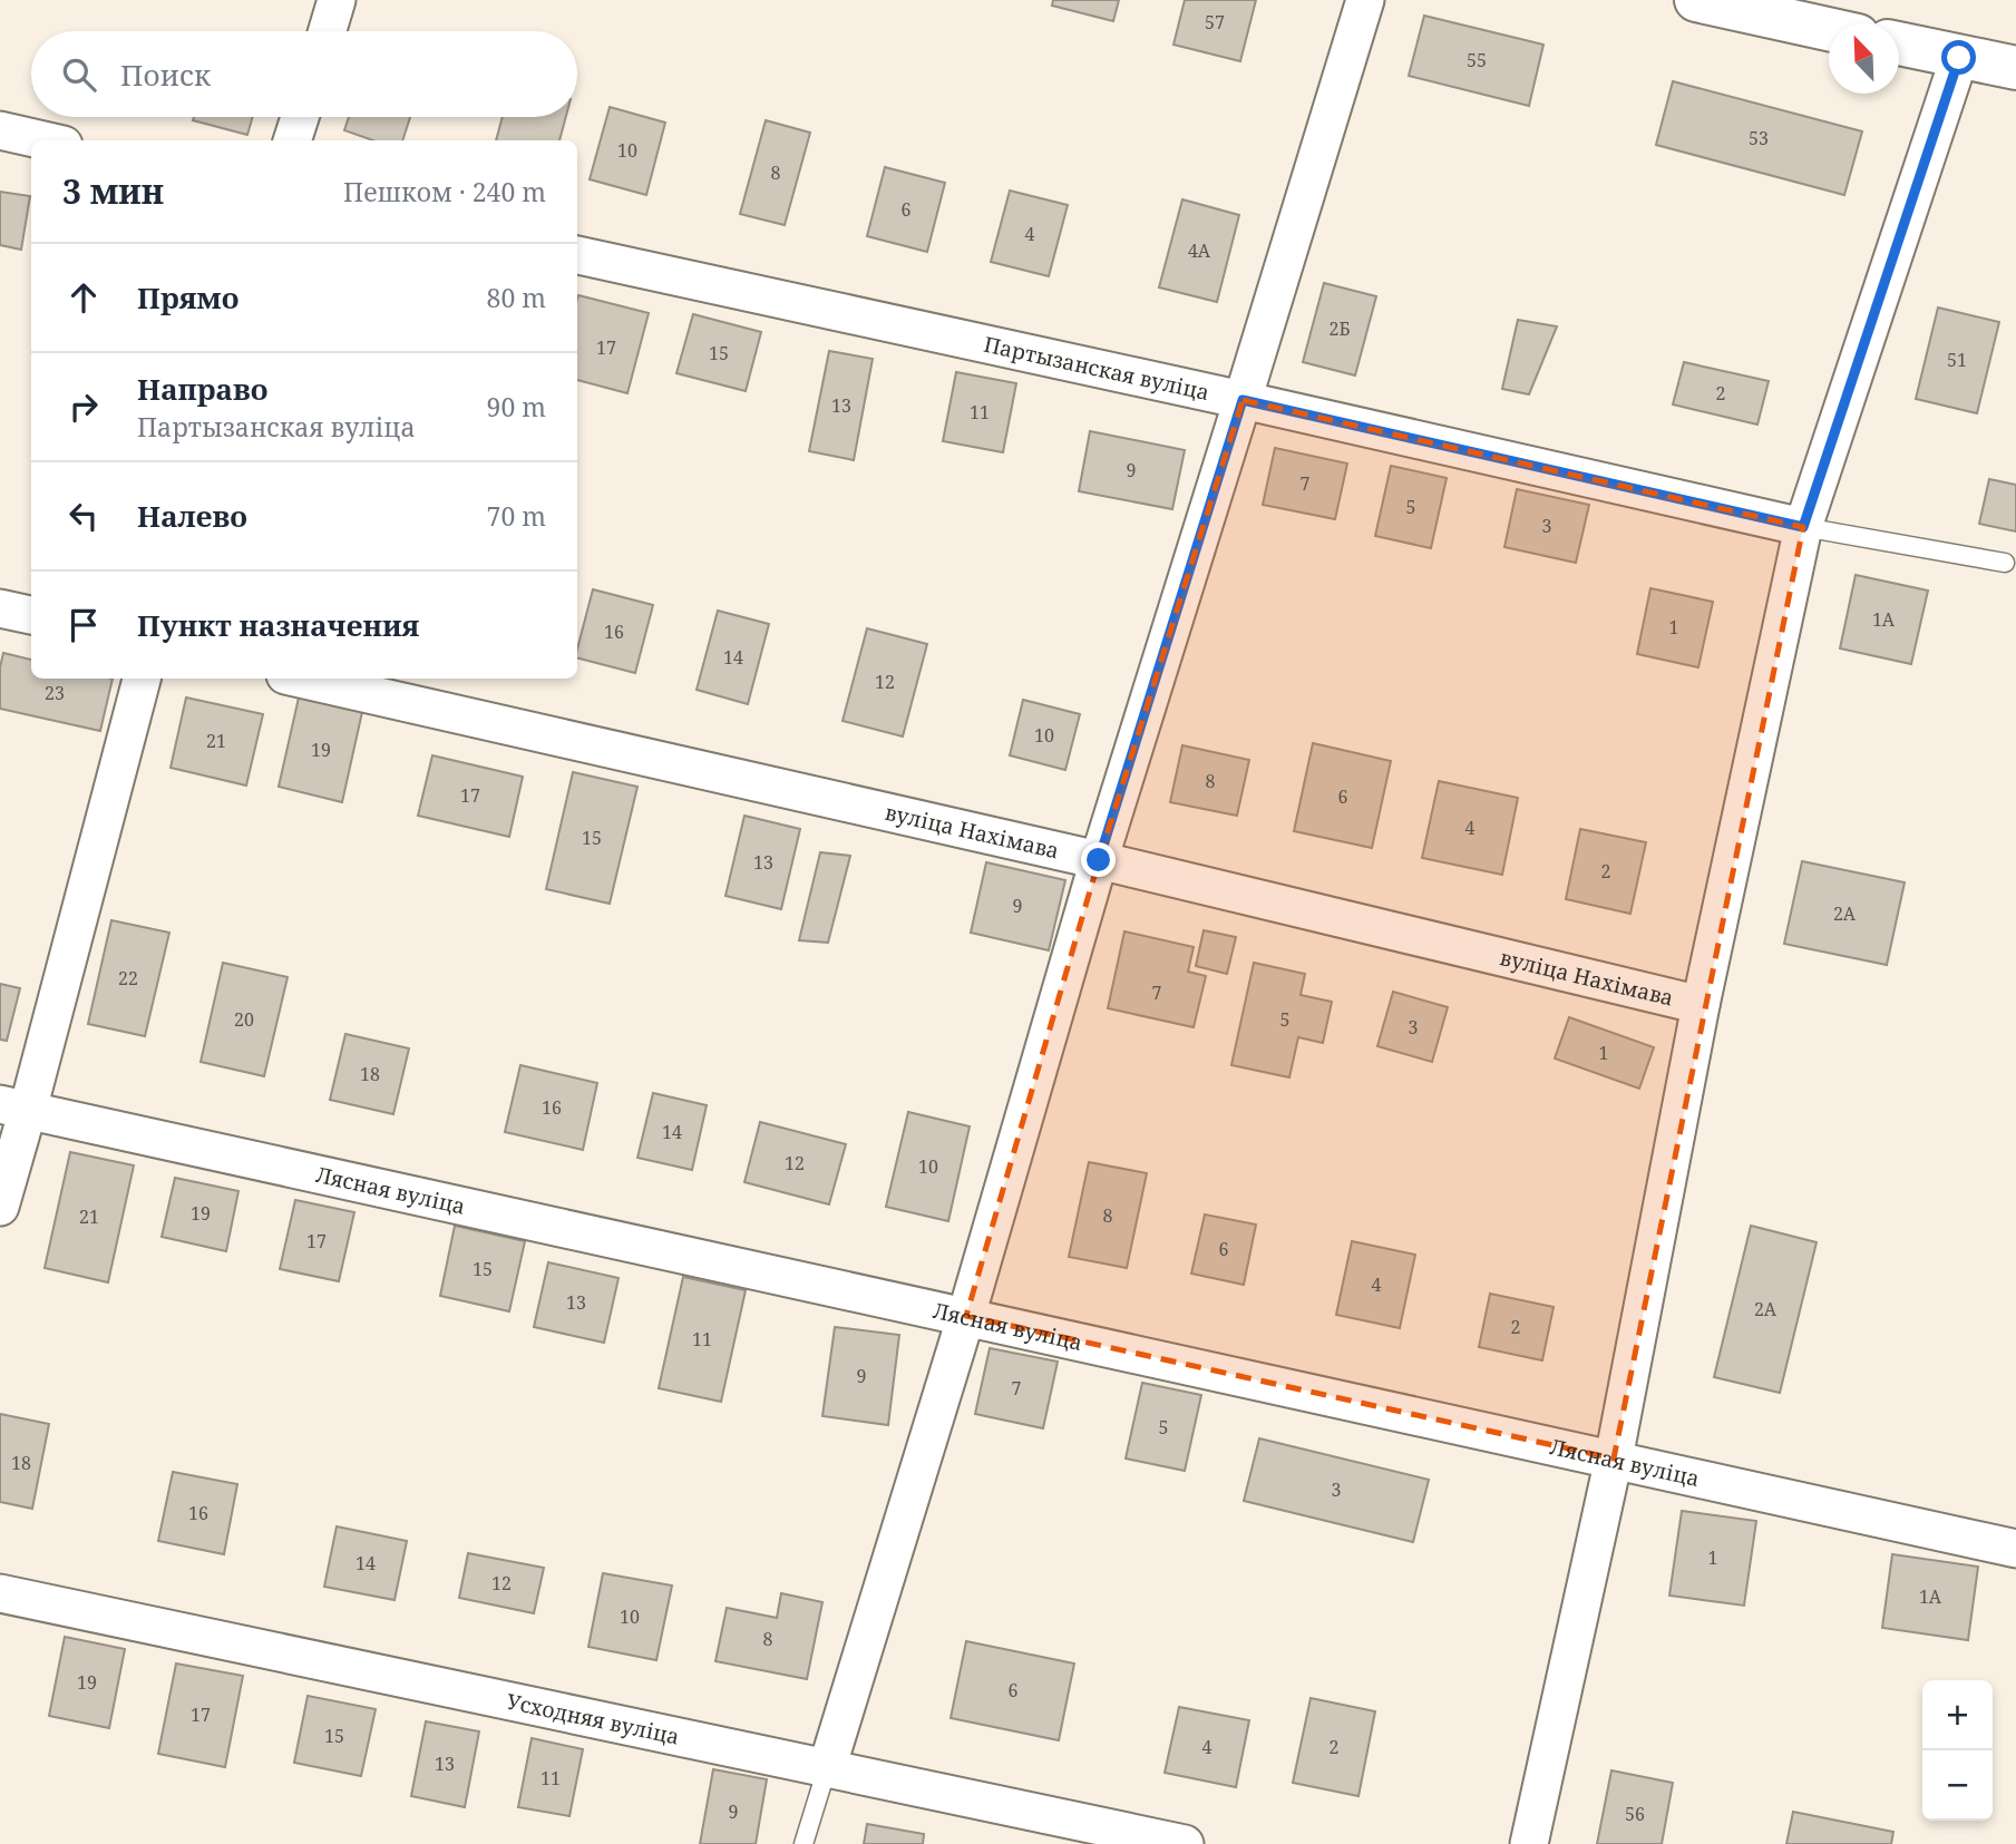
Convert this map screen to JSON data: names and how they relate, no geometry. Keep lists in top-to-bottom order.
{
  "streets": {
    "street": [
      "Партызанская вуліца",
      "вуліца Нахімава",
      "Лясная вуліца",
      "Усходняя вуліца"
    ]
  },
  "house_numbers": [
    "57",
    "55",
    "53",
    "10",
    "8",
    "6",
    "4",
    "4А",
    "2Б",
    "17",
    "15",
    "51",
    "2",
    "13",
    "11",
    "9",
    "7",
    "5",
    "3",
    "1А",
    "1",
    "16",
    "14",
    "12",
    "23",
    "10",
    "21",
    "19",
    "8",
    "17",
    "6",
    "4",
    "15",
    "13",
    "2",
    "9",
    "2А",
    "22",
    "7",
    "20",
    "5",
    "3",
    "1",
    "18",
    "16",
    "14",
    "12",
    "10",
    "19",
    "8",
    "21",
    "17",
    "6",
    "15",
    "4",
    "13",
    "2А",
    "2",
    "11",
    "9",
    "7",
    "5",
    "18",
    "3",
    "16",
    "1",
    "14",
    "12",
    "1А",
    "10",
    "8",
    "19",
    "6",
    "17",
    "15",
    "4",
    "2",
    "13",
    "11",
    "9",
    "56"
  ],
  "north": "top left",
  "page": {
    "search": "Поиск",
    "heading": ["3 мин", "Пешком · 240 m"],
    "list": [
      ["Прямо", "80 m"],
      ["Направо", "Партызанская вуліца", "90 m"],
      ["Налево", "70 m"],
      "Пункт назначения"
    ],
    "map_buttons": ["+", "−"]
  }
}
